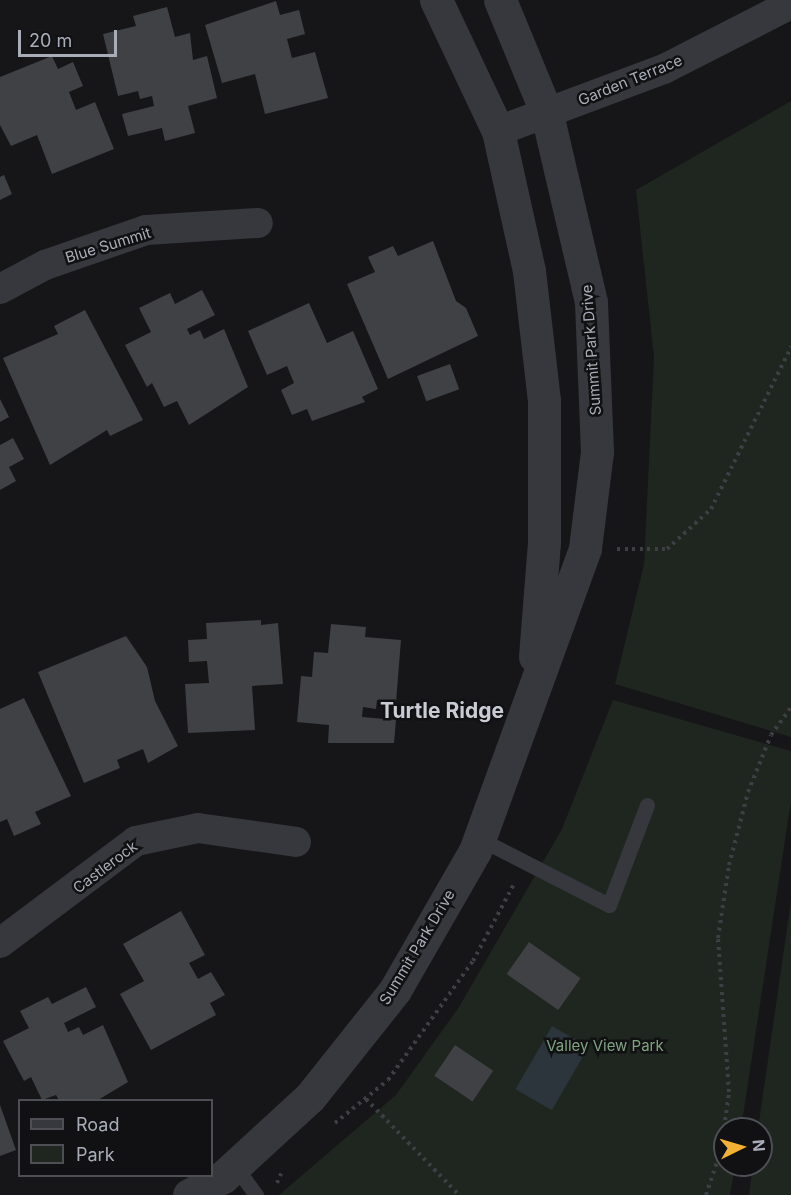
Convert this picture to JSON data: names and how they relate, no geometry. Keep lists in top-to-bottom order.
{
  "streets": {
    "street": [
      "Garden Terrace",
      "Blue Summit",
      "Summit Park Drive",
      "Castlerock"
    ]
  },
  "crossings": [
    ["Garden Terrace", "Summit Park Drive"]
  ],
  "districts": ["Turtle Ridge"],
  "parks": ["Valley View Park"],
  "legend": ["Road", "Park"],
  "scale_bar": "20 m",
  "north": "right"
}
